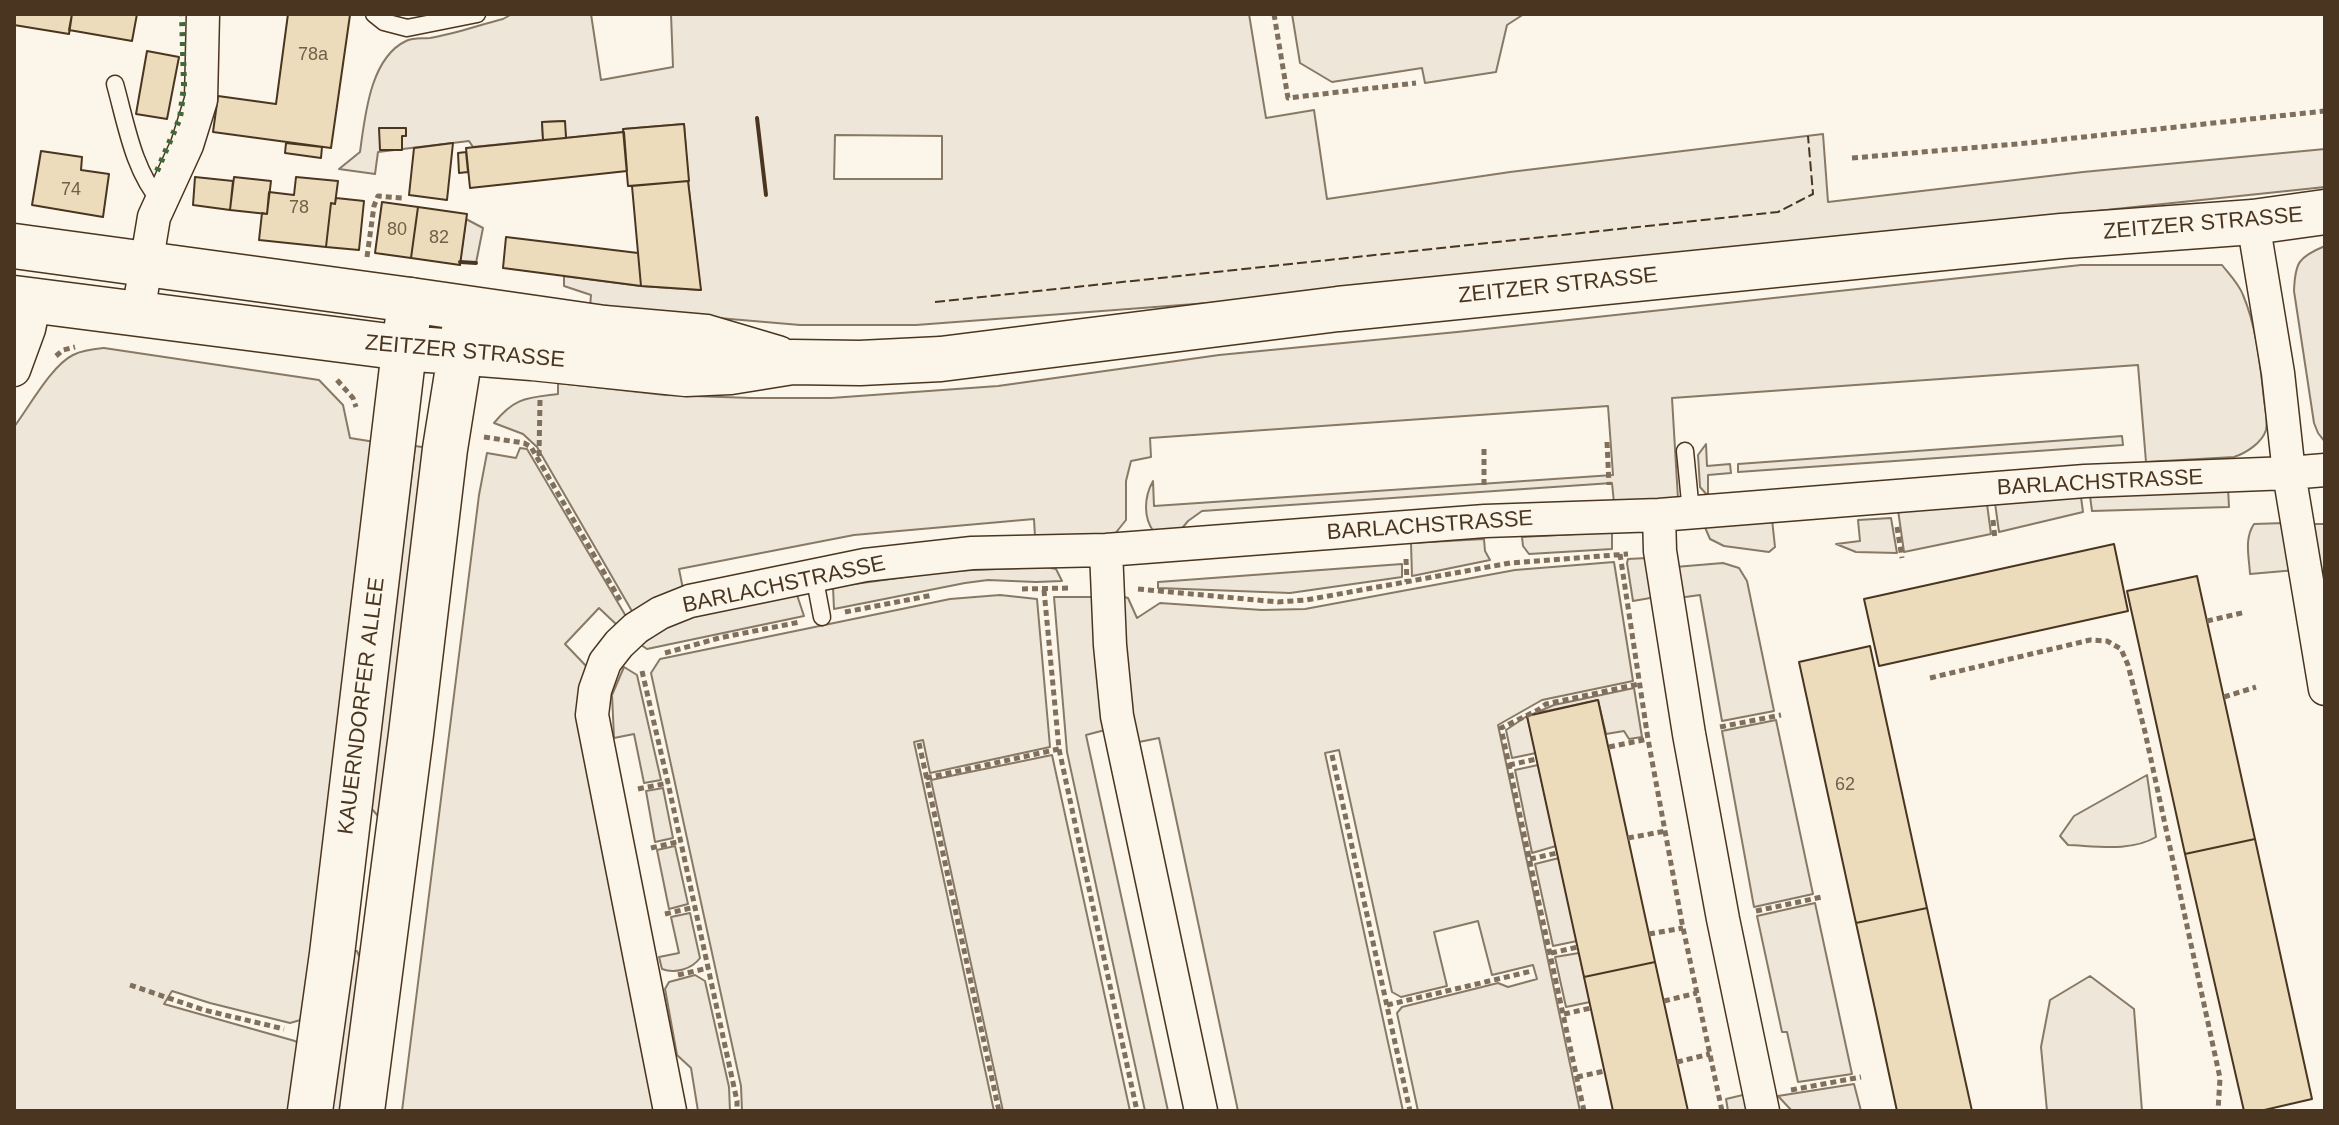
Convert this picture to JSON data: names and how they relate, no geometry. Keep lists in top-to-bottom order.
{
  "streets": {
    "main road": ["ZEITZER STRASSE", "KAUERNDORFER ALLEE"],
    "street": ["BARLACHSTRASSE"]
  },
  "crossings": [
    ["ZEITZER STRASSE", "KAUERNDORFER ALLEE"]
  ],
  "house_numbers": [
    "78a",
    "74",
    "78",
    "80",
    "82",
    "62"
  ]
}
